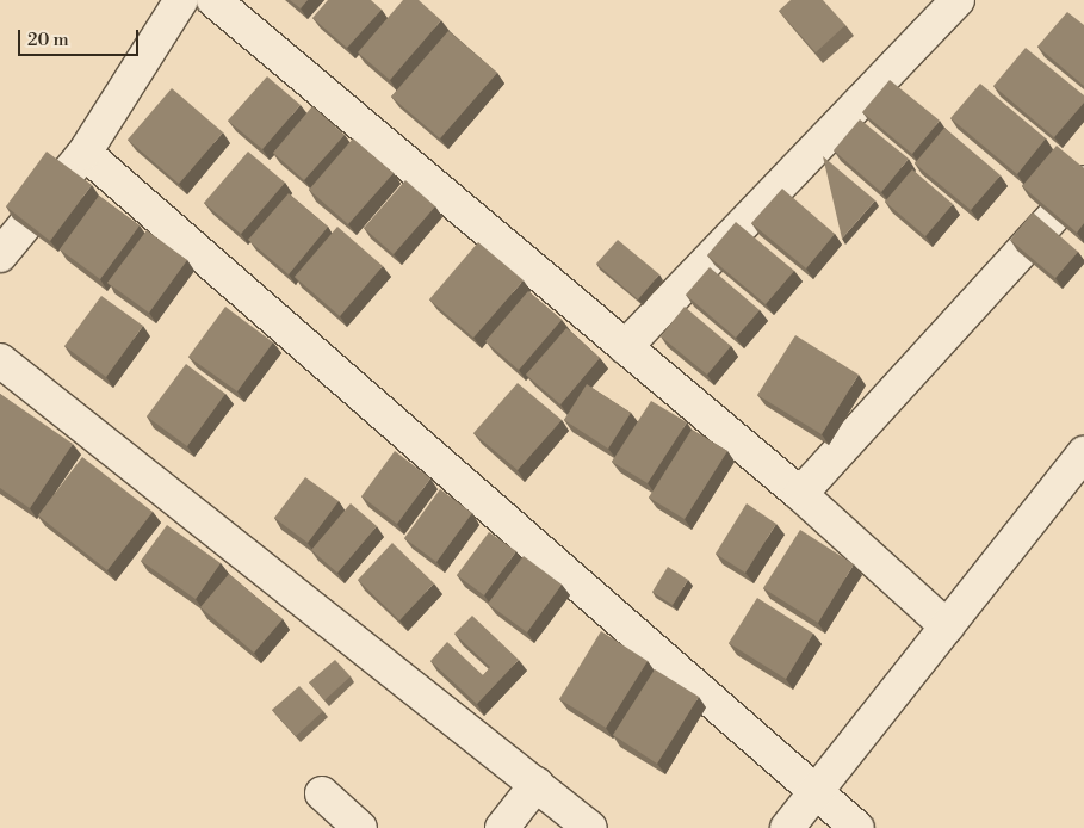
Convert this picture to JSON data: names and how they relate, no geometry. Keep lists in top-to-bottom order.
{
  "scale_bar": "20 m"
}
